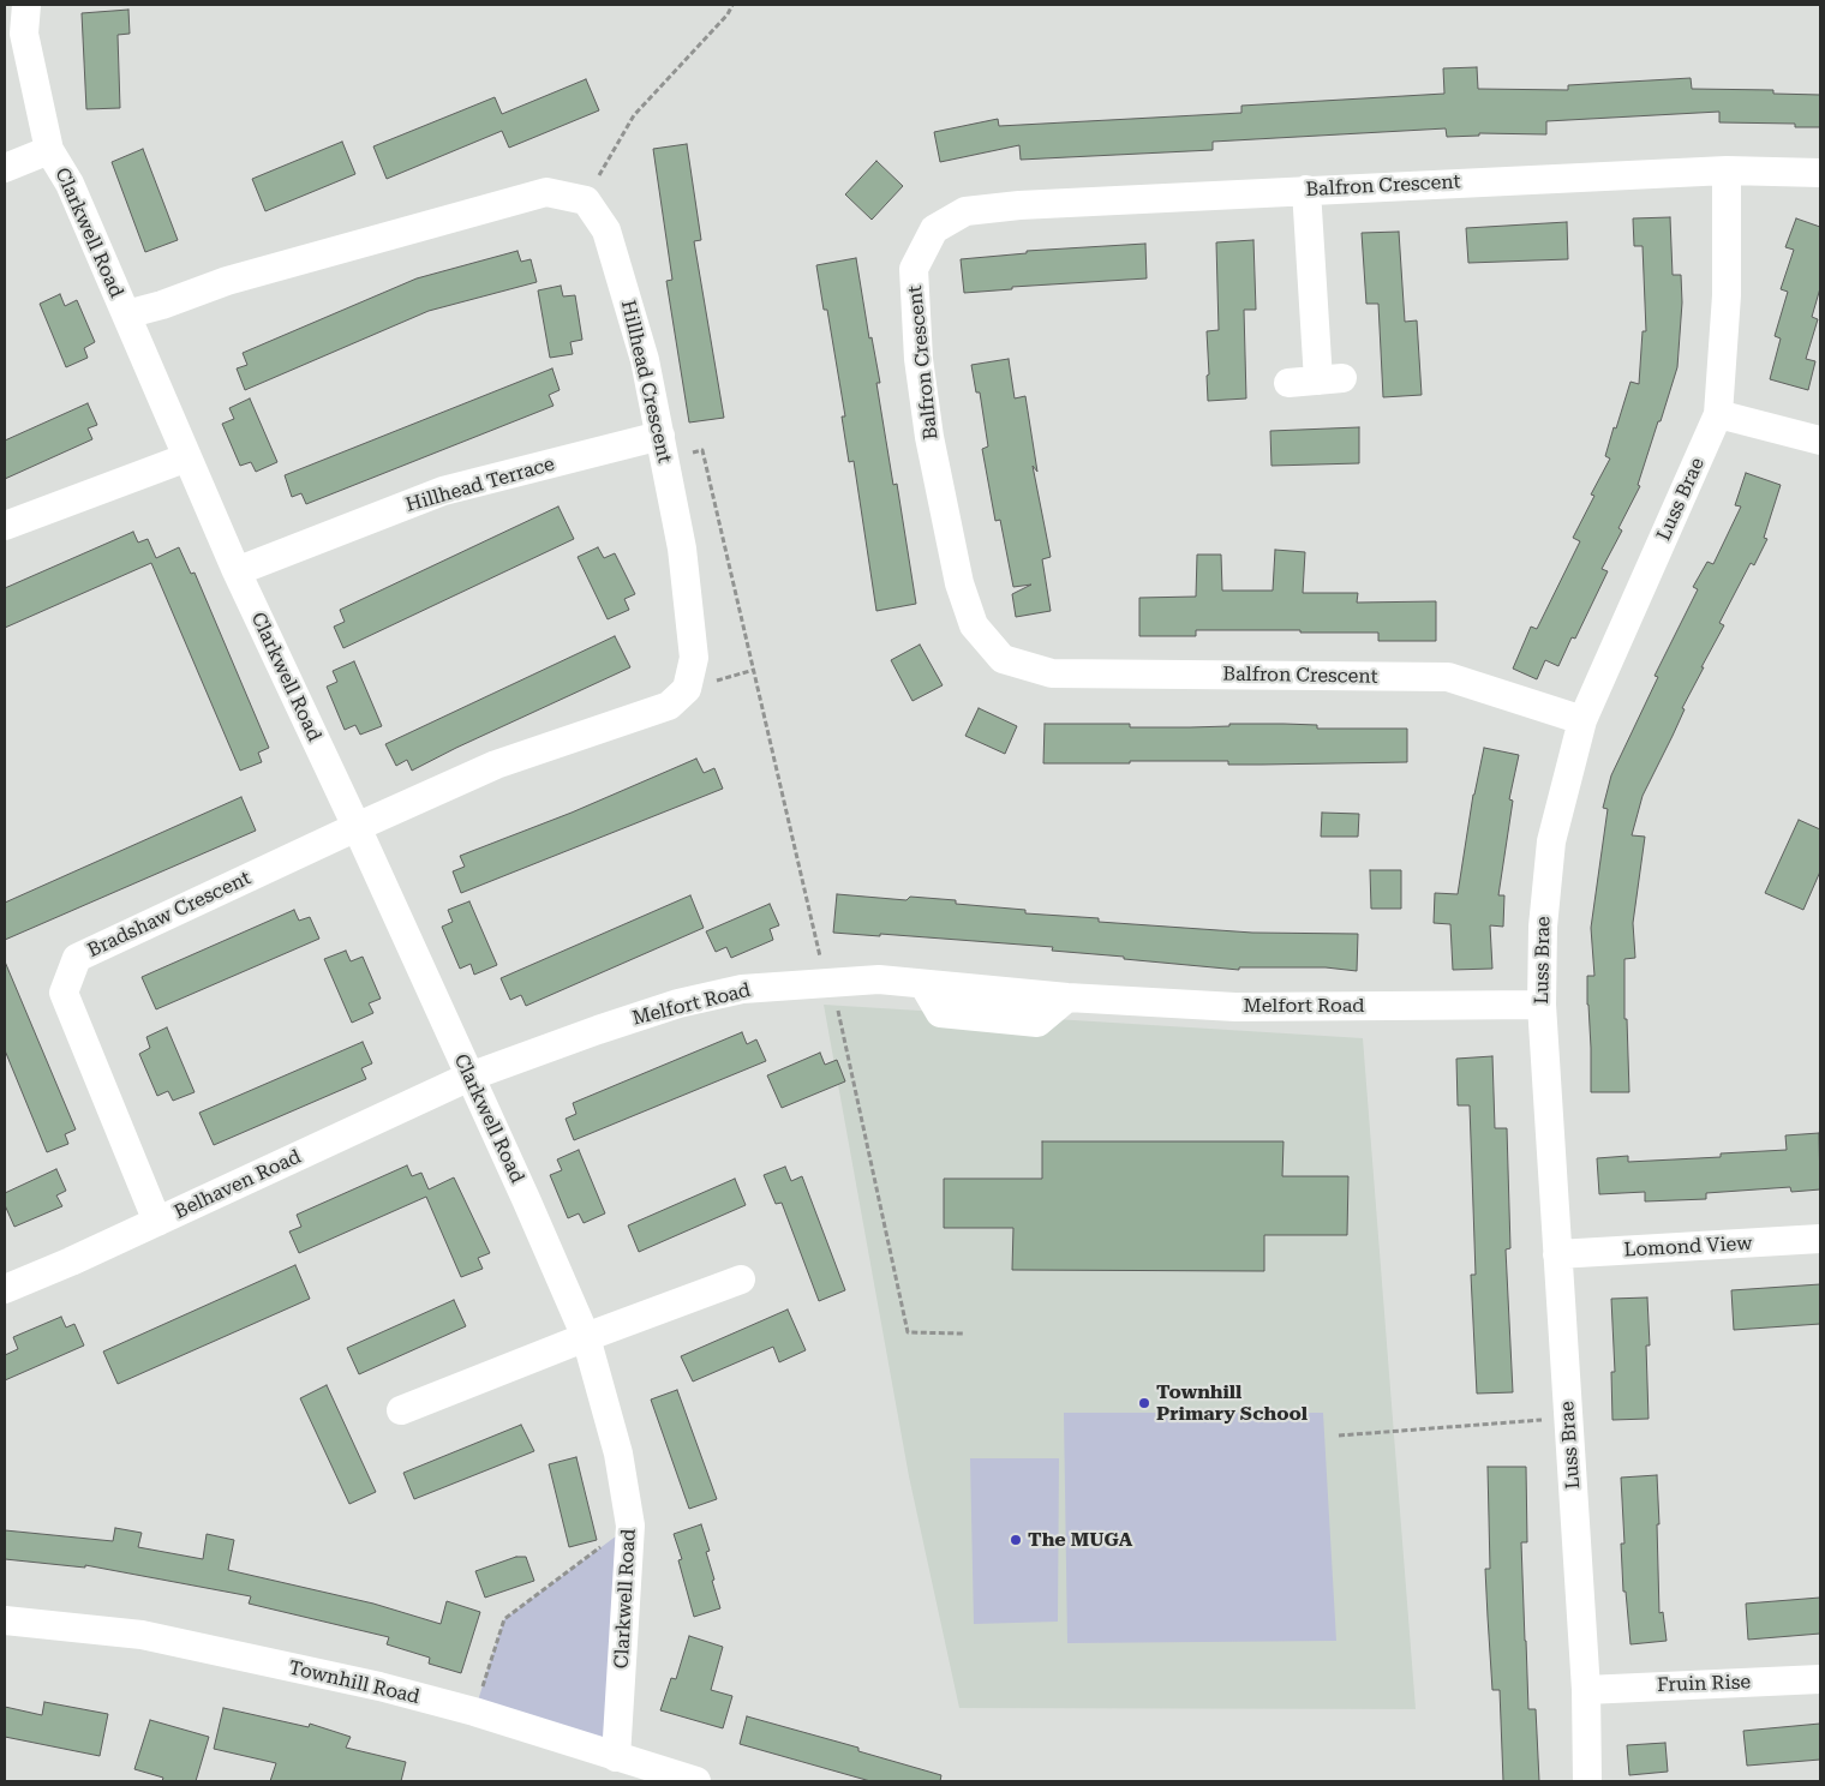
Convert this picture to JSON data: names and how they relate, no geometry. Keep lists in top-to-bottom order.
{
  "streets": {
    "street": [
      "Balfron Crescent",
      "Clarkwell Road",
      "Hillhead Crescent",
      "Hillhead Terrace",
      "Luss Brae",
      "Bradshaw Crescent",
      "Melfort Road",
      "Belhaven Road",
      "Lomond View",
      "Townhill Road",
      "Fruin Rise"
    ]
  },
  "crossings": [
    ["Balfron Crescent", "Luss Brae"],
    ["Clarkwell Road", "Hillhead Crescent"],
    ["Clarkwell Road", "Hillhead Terrace"],
    ["Clarkwell Road", "Bradshaw Crescent"],
    ["Clarkwell Road", "Melfort Road"],
    ["Clarkwell Road", "Belhaven Road"],
    ["Clarkwell Road", "Townhill Road"],
    ["Hillhead Crescent", "Hillhead Terrace"],
    ["Hillhead Crescent", "Bradshaw Crescent"],
    ["Luss Brae", "Melfort Road"],
    ["Luss Brae", "Lomond View"],
    ["Luss Brae", "Fruin Rise"],
    ["Bradshaw Crescent", "Belhaven Road"],
    ["Melfort Road", "Belhaven Road"]
  ],
  "places": ["Townhill Primary School", "The MUGA"]
}
